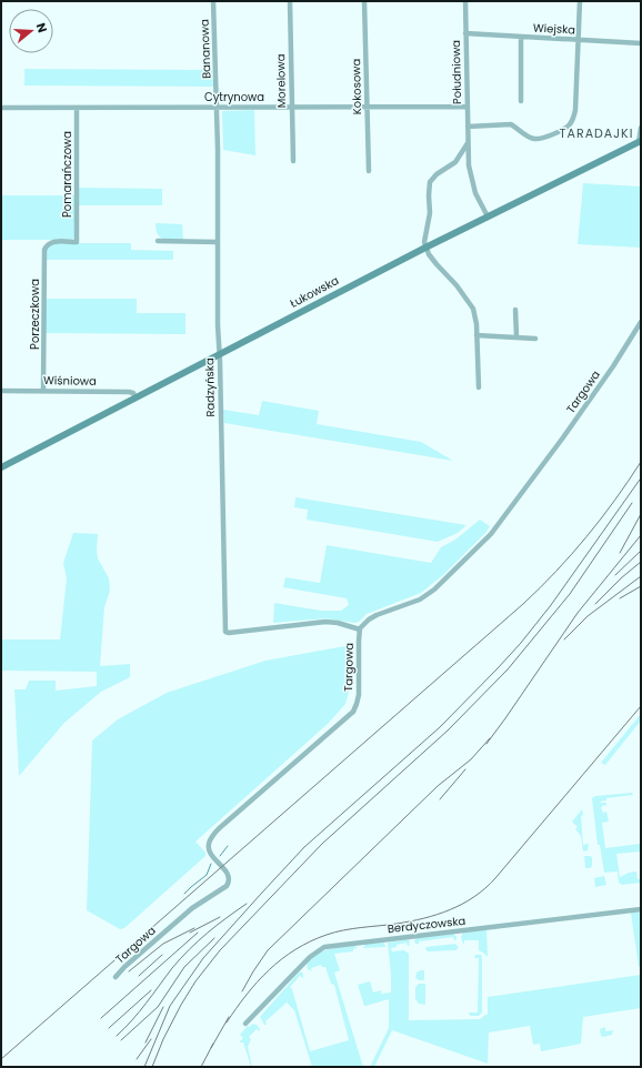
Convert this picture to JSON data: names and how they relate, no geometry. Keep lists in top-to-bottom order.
{
  "streets": {
    "main road": ["Łukowska"],
    "street": [
      "Wiejska",
      "Bananowa",
      "Południowa",
      "Morelowa",
      "Kokosowa",
      "Cytrynowa",
      "Pomarańczowa",
      "Porzeczkowa",
      "Wiśniowa",
      "Radzyńska",
      "Targowa",
      "Berdyczowska"
    ]
  },
  "crossings": [
    ["Wiejska", "Południowa"],
    ["Bananowa", "Cytrynowa"],
    ["Bananowa", "Radzyńska"],
    ["Południowa", "Cytrynowa"],
    ["Południowa", "Łukowska"],
    ["Morelowa", "Cytrynowa"],
    ["Kokosowa", "Cytrynowa"],
    ["Cytrynowa", "Pomarańczowa"],
    ["Pomarańczowa", "Porzeczkowa"],
    ["Łukowska", "Wiśniowa"],
    ["Łukowska", "Radzyńska"],
    ["Porzeczkowa", "Wiśniowa"],
    ["Radzyńska", "Targowa"]
  ],
  "districts": ["TARADAJKI"],
  "north": "right"
}
